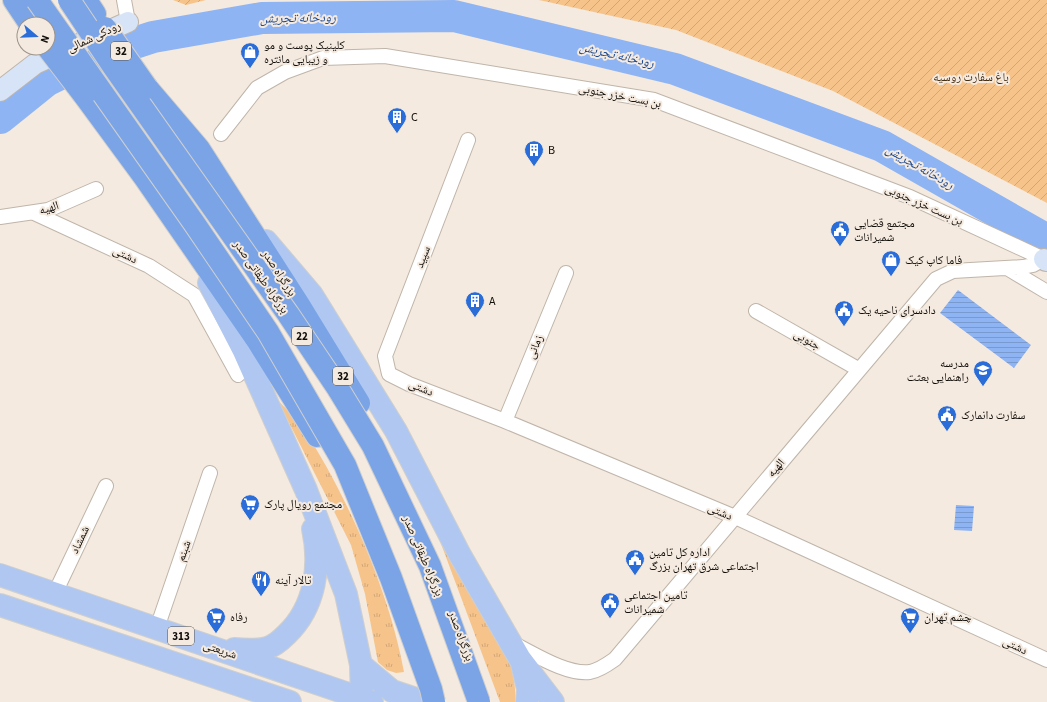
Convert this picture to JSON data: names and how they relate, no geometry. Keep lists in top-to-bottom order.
{
  "streets": {
    "highway": [
      "32",
      "بزرگراه صدر",
      "بزرگراه طبقاتی صدر",
      "22"
    ],
    "main road": ["313", "شریعتی"],
    "street": [
      "رودکی شمالی",
      "بن بست خزر جنوبی",
      "الهیه",
      "دشتی",
      "سپید",
      "جنوبی",
      "زمانی",
      "شمشاد",
      "شبنم"
    ]
  },
  "crossings": [
    ["بن بست خزر جنوبی", "الهیه"],
    ["الهیه", "دشتی"],
    ["الهیه", "جنوبی"],
    ["دشتی", "سپید"],
    ["دشتی", "زمانی"],
    ["بزرگراه صدر", "بزرگراه طبقاتی صدر"],
    ["شمشاد", "شریعتی"],
    ["شبنم", "شریعتی"]
  ],
  "water": ["رودخانه تجریش"],
  "parks": ["باغ سفارت روسیه"],
  "places": {
    "shop": ["کلینیک پوست و مو و زیبایی مانتره", "فاما کاپ کیک"],
    "building": ["C", "B", "A"],
    "public building": [
      "مجتمع قضایی شمیرانات",
      "دادسرای ناحیه یک",
      "سفارت دانمارک",
      "اداره کل تامین اجتماعی شرق تهران بزرگ",
      "تامین اجتماعی شمیرانات"
    ],
    "school or university": ["مدرسه راهنمایی بعثت"],
    "supermarket": ["مجتمع رویال پارک", "رفاه", "چشم تهران"],
    "restaurant": ["تالار آینه"]
  },
  "north": "right"
}
